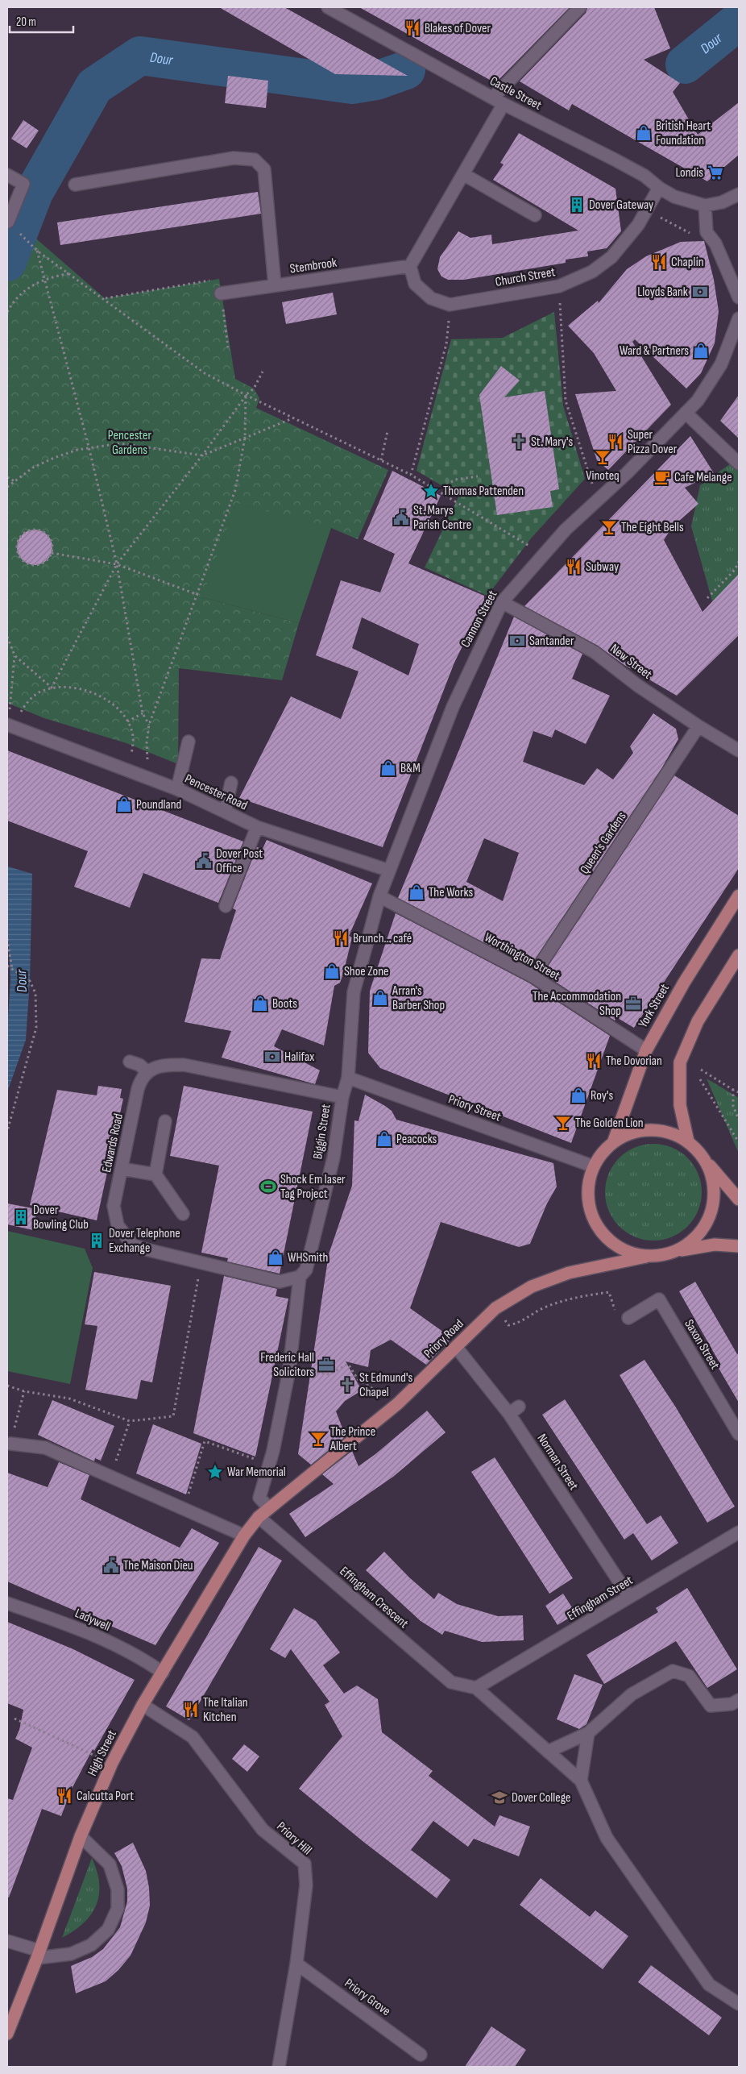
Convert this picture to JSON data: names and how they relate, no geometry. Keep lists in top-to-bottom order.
{
  "streets": {
    "main road": ["York Street", "Priory Road", "High Street"],
    "street": [
      "Castle Street",
      "Stembrook",
      "Church Street",
      "Cannon Street",
      "New Street",
      "Pencester Road",
      "Queen's Gardens",
      "Worthington Street",
      "Priory Street",
      "Biggin Street",
      "Edwards Road",
      "Saxon Street",
      "Norman Street",
      "Effingham Crescent",
      "Effingham Street",
      "Ladywell",
      "Priory Hill",
      "Priory Grove"
    ]
  },
  "crossings": [
    ["Castle Street", "Church Street"],
    ["Cannon Street", "New Street"],
    ["Cannon Street", "Pencester Road"],
    ["New Street", "Queen's Gardens"],
    ["Queen's Gardens", "Worthington Street"],
    ["Worthington Street", "York Street"],
    ["Worthington Street", "Biggin Street"],
    ["York Street", "Priory Street"],
    ["York Street", "Priory Road"],
    ["Priory Street", "Biggin Street"],
    ["Priory Street", "Priory Road"],
    ["Biggin Street", "Edwards Road"],
    ["Biggin Street", "Priory Road"],
    ["Biggin Street", "High Street"],
    ["Priory Road", "Norman Street"],
    ["Priory Road", "High Street"],
    ["Norman Street", "Effingham Street"],
    ["Effingham Crescent", "Effingham Street"],
    ["Effingham Crescent", "High Street"],
    ["Ladywell", "High Street"],
    ["High Street", "Priory Hill"],
    ["Priory Hill", "Priory Grove"]
  ],
  "water": ["Dour"],
  "parks": ["Pencester Gardens"],
  "places": {
    "restaurant": [
      "Blakes of Dover",
      "Chaplin",
      "Super Pizza Dover",
      "Subway",
      "Brunch... café",
      "The Dovorian",
      "The Italian Kitchen",
      "Calcutta Port"
    ],
    "shop": [
      "British Heart Foundation",
      "Ward & Partners",
      "B&M",
      "Poundland",
      "The Works",
      "Shoe Zone",
      "Arran's Barber Shop",
      "Boots",
      "Roy's",
      "Peacocks",
      "WHSmith"
    ],
    "supermarket": ["Londis"],
    "building": ["Dover Gateway", "Dover Bowling Club", "Dover Telephone Exchange"],
    "bank": ["Lloyds Bank", "Santander", "Halifax"],
    "church": ["St. Mary's", "St Edmund's Chapel"],
    "bar": [
      "Vinoteq",
      "The Eight Bells",
      "The Golden Lion",
      "The Prince Albert"
    ],
    "cafe": ["Cafe Melange"],
    "place": ["Thomas Pattenden", "War Memorial"],
    "public building": ["St. Marys Parish Centre", "Dover Post Office", "The Maison Dieu"],
    "office": ["The Accommodation Shop", "Frederic Hall Solicitors"],
    "sports": ["Shock Em laser Tag Project"],
    "school or university": ["Dover College"]
  },
  "scale_bar": "20 m"
}
